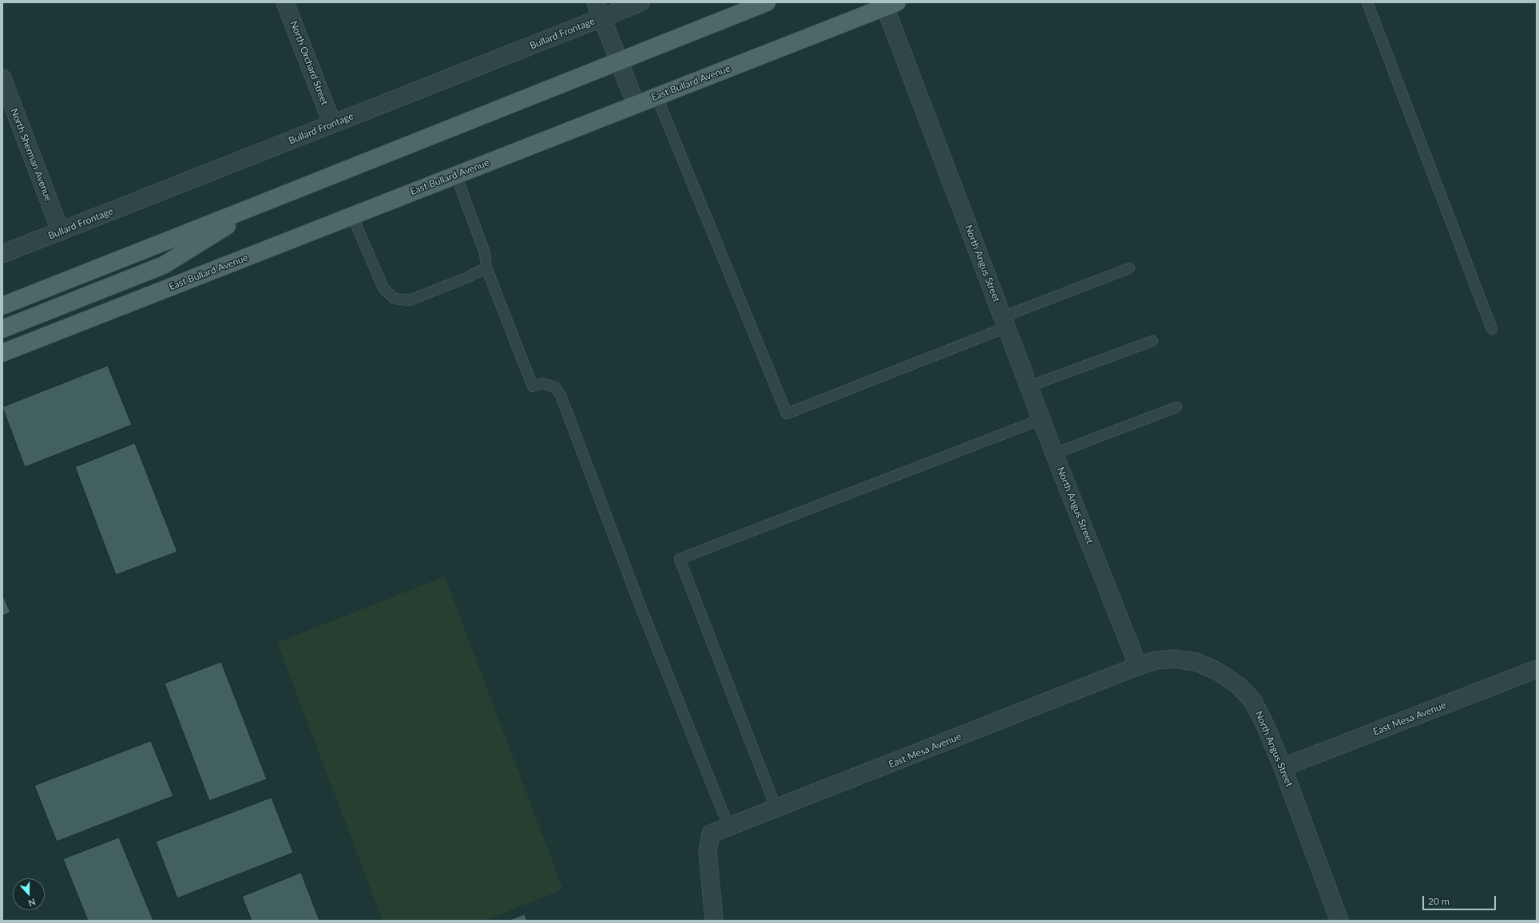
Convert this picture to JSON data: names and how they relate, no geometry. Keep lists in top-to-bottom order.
{
  "streets": {
    "main road": ["East Bullard Avenue"],
    "street": [
      "Bullard Frontage",
      "North Orchard Street",
      "North Sherman Avenue",
      "North Angus Street",
      "East Mesa Avenue"
    ]
  },
  "crossings": [
    ["Bullard Frontage", "North Orchard Street"],
    ["Bullard Frontage", "North Sherman Avenue"],
    ["East Bullard Avenue", "North Angus Street"],
    ["North Angus Street", "East Mesa Avenue"]
  ],
  "scale_bar": "20 m",
  "north": "bottom"
}
